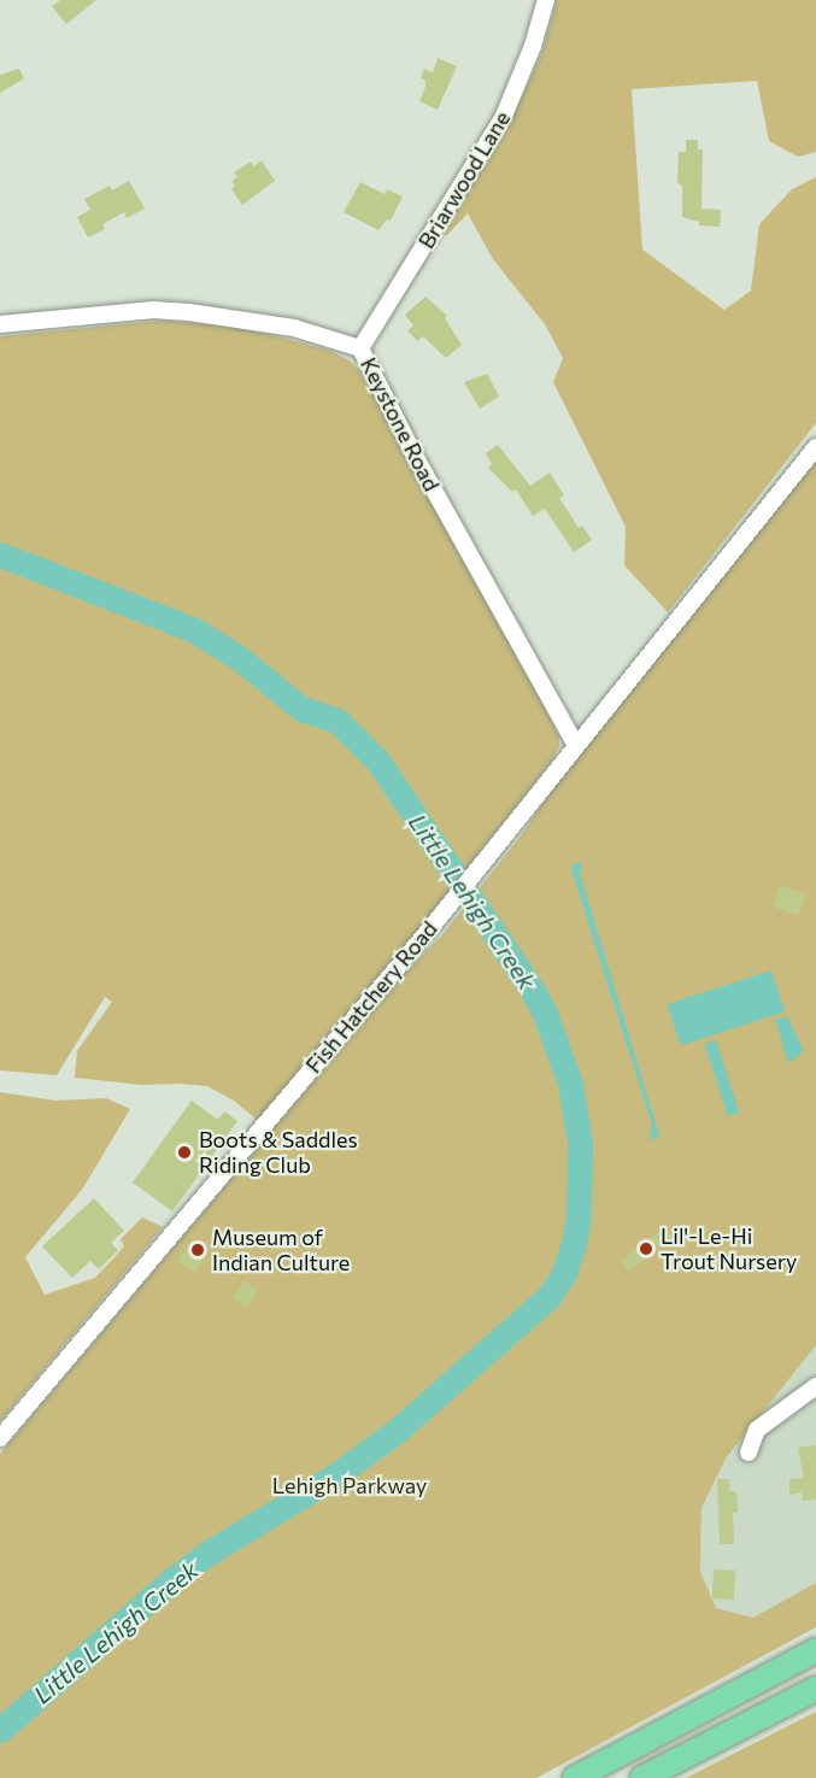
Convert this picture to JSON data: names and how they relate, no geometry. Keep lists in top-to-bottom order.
{
  "streets": {
    "street": ["Briarwood Lane", "Keystone Road", "Fish Hatchery Road"]
  },
  "crossings": [
    ["Briarwood Lane", "Keystone Road"],
    ["Keystone Road", "Fish Hatchery Road"]
  ],
  "water": ["Little Lehigh Creek"],
  "parks": ["Lehigh Parkway"],
  "places": ["Boots & Saddles Riding Club", "Lil'-Le-Hi Trout Nursery", "Museum of Indian Culture"]
}
